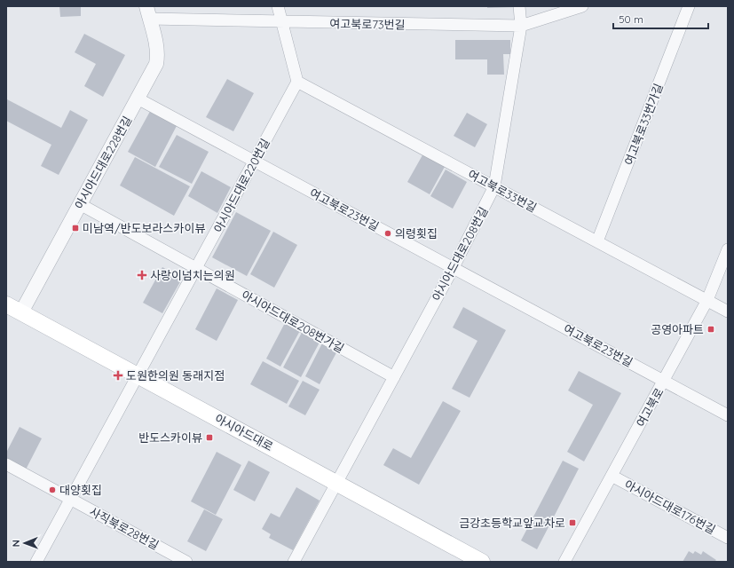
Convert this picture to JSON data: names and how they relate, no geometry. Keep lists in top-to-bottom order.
{
  "streets": {
    "main road": ["아시아드대로"],
    "street": [
      "여고북로73번길",
      "여고북로33번가길",
      "아시아드대로228번길",
      "아시아드대로220번길",
      "여고북로33번길",
      "여고북로23번길",
      "아시아드대로208번길",
      "아시아드대로208번가길",
      "여고북로",
      "아시아드대로176번길",
      "사직북로28번길"
    ]
  },
  "crossings": [
    ["여고북로73번길", "아시아드대로228번길"],
    ["여고북로73번길", "아시아드대로208번길"],
    ["여고북로33번가길", "여고북로33번길"],
    ["아시아드대로228번길", "여고북로23번길"],
    ["아시아드대로228번길", "아시아드대로208번가길"],
    ["아시아드대로228번길", "아시아드대로"],
    ["아시아드대로220번길", "여고북로33번길"],
    ["아시아드대로220번길", "여고북로23번길"],
    ["아시아드대로220번길", "아시아드대로208번가길"],
    ["아시아드대로220번길", "아시아드대로"],
    ["아시아드대로220번길", "사직북로28번길"],
    ["여고북로33번길", "아시아드대로208번길"],
    ["여고북로33번길", "여고북로"],
    ["여고북로23번길", "아시아드대로208번길"],
    ["여고북로23번길", "여고북로"],
    ["아시아드대로208번길", "아시아드대로208번가길"],
    ["아시아드대로208번길", "아시아드대로"],
    ["여고북로", "아시아드대로176번길"]
  ],
  "places": {
    "transit": [
      "미남역/반도보라스카이뷰",
      "공영아파트",
      "반도스카이뷰",
      "금강초등학교앞교차로"
    ],
    "other": ["의령횟집", "대양횟집"],
    "health": ["사랑이넘치는의원", "도원한의원 동래지점"]
  },
  "scale_bar": "50 m",
  "north": "left"
}
